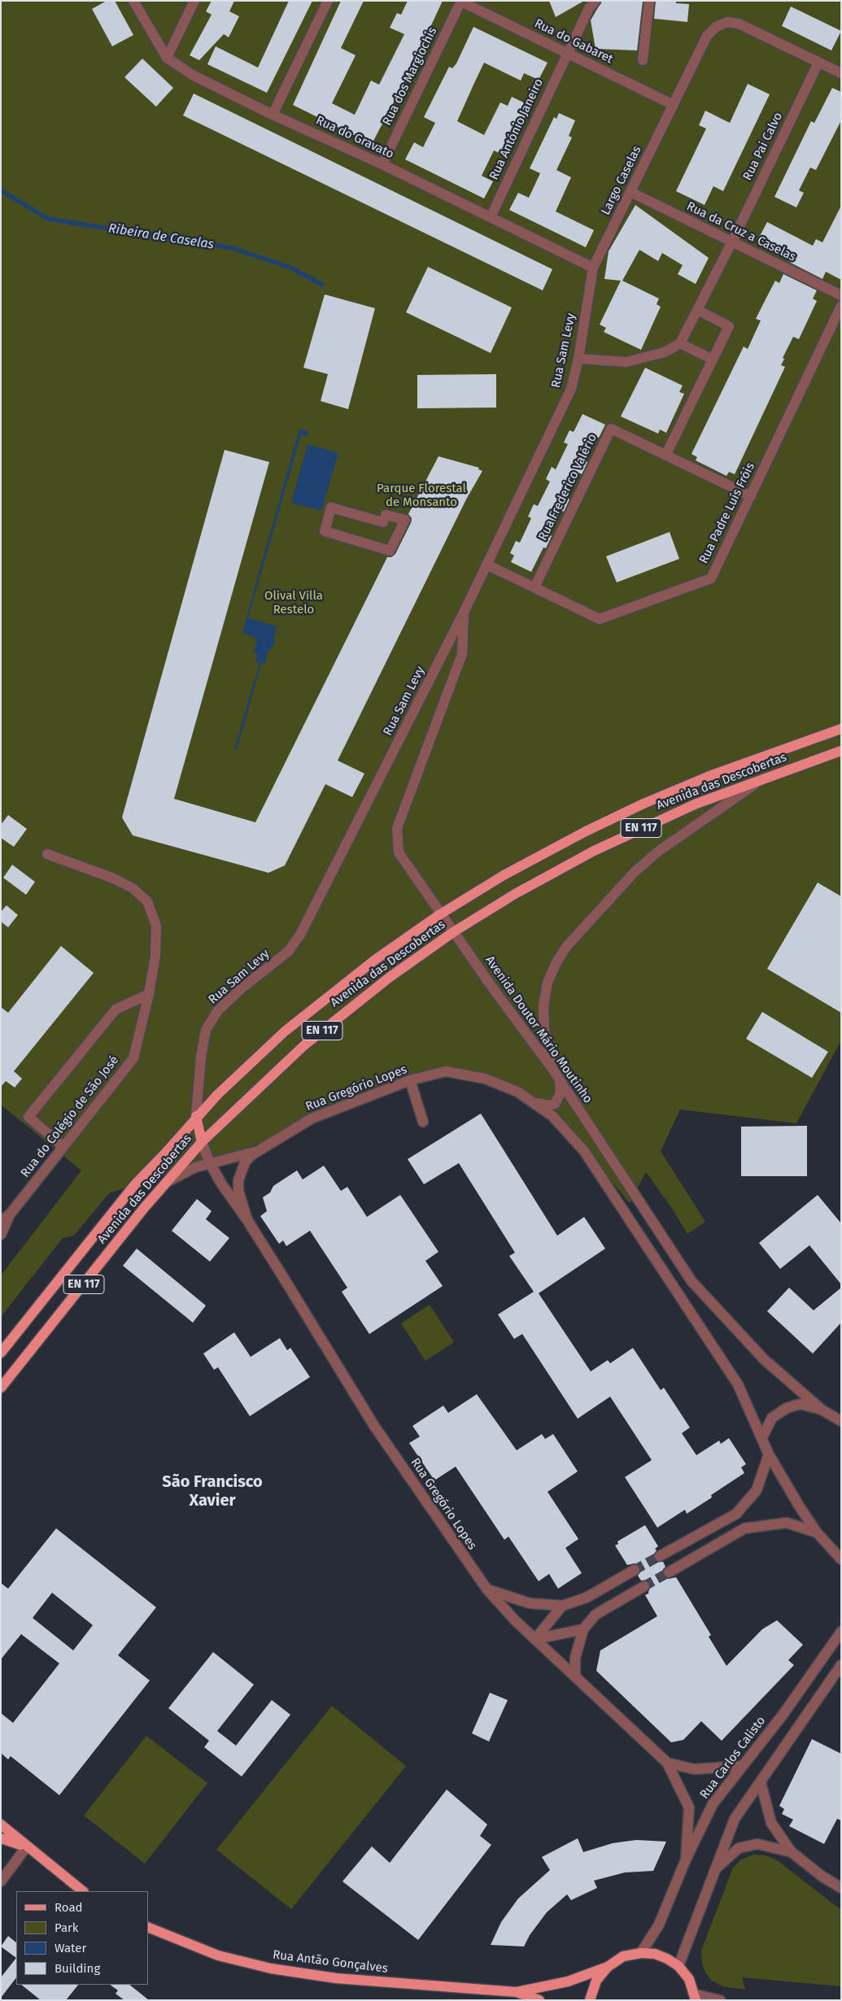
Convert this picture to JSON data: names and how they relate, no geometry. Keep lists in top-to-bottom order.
{
  "streets": {
    "main road": ["Avenida das Descobertas", "EN 117", "Rua Antão Gonçalves"],
    "street": [
      "Rua do Gabaret",
      "Rua dos Margiochis",
      "Rua António Janeiro",
      "Rua do Gravato",
      "Rua Pai Calvo",
      "Largo Caselas",
      "Rua da Cruz a Caselas",
      "Rua Sam Levy",
      "Rua Frederico Valério",
      "Rua Padre Luís Fróis",
      "Avenida Doutor Mário Moutinho",
      "Rua Gregório Lopes",
      "Rua do Colégio de São José",
      "Rua Carlos Calisto"
    ]
  },
  "crossings": [
    ["Rua do Gabaret", "Rua dos Margiochis"],
    ["Rua do Gabaret", "Rua António Janeiro"],
    ["Rua do Gabaret", "Largo Caselas"],
    ["Rua dos Margiochis", "Rua do Gravato"],
    ["Rua António Janeiro", "Rua do Gravato"],
    ["Rua do Gravato", "Largo Caselas"],
    ["Rua do Gravato", "Rua Sam Levy"],
    ["Rua Pai Calvo", "Largo Caselas"],
    ["Rua Pai Calvo", "Rua da Cruz a Caselas"],
    ["Largo Caselas", "Rua da Cruz a Caselas"],
    ["Largo Caselas", "Rua Sam Levy"],
    ["Rua Sam Levy", "Rua Padre Luís Fróis"],
    ["Rua Sam Levy", "Avenida das Descobertas"],
    ["Rua Sam Levy", "Avenida Doutor Mário Moutinho"],
    ["Rua Frederico Valério", "Rua Padre Luís Fróis"],
    ["Avenida das Descobertas", "Avenida Doutor Mário Moutinho"],
    ["Avenida das Descobertas", "Rua Gregório Lopes"]
  ],
  "districts": ["São Francisco Xavier"],
  "water": ["Ribeira de Caselas"],
  "parks": ["Parque Florestal de Monsanto", "Olival Villa Restelo"],
  "legend": [
    "Road",
    "Park",
    "Water",
    "Building"
  ]
}
